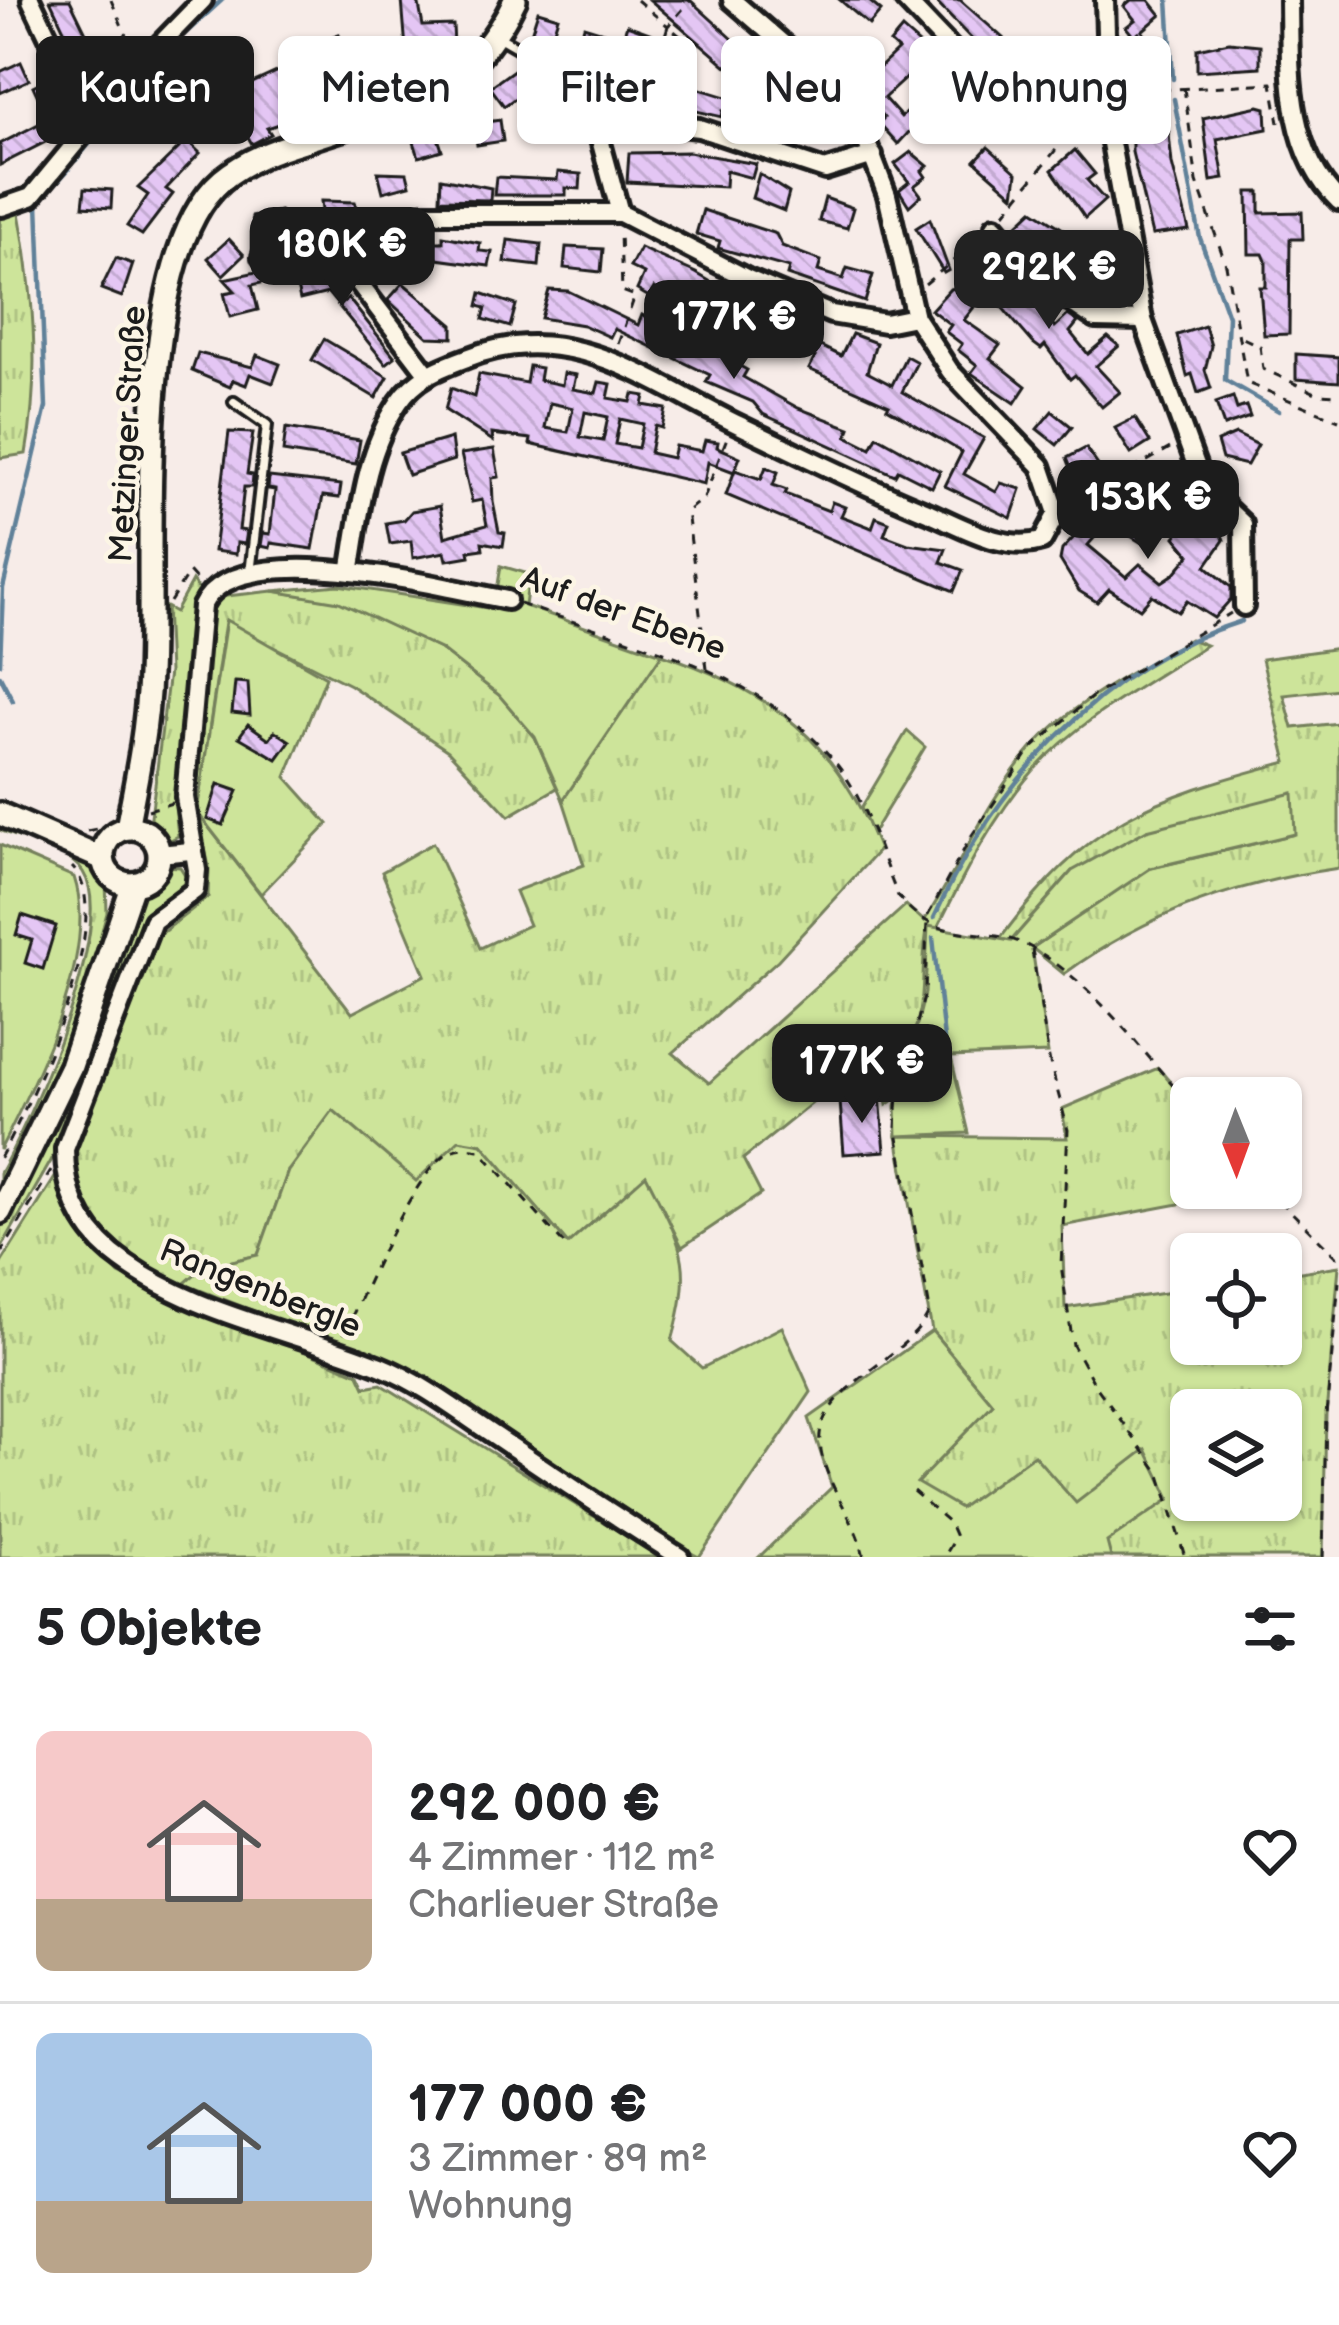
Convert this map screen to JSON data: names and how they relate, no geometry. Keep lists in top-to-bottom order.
{
  "streets": {
    "main road": ["Metzinger Straße"],
    "street": ["Auf der Ebene", "Rangenbergle"]
  },
  "north": "bottom",
  "page": {
    "chip": [
      "Kaufen",
      "Mieten",
      "Filter",
      "Neu",
      "Wohnung"
    ],
    "price": [
      "180K €",
      "292K €",
      "177K €",
      "153K €",
      "177K €"
    ],
    "heading": "5 Objekte",
    "list": [
      {
        "name": "292 000 €",
        "note": "4 Zimmer · 112 m² · Charlieuer Straße"
      },
      {
        "name": "177 000 €",
        "note": "3 Zimmer · 89 m² · Wohnung"
      }
    ]
  }
}
